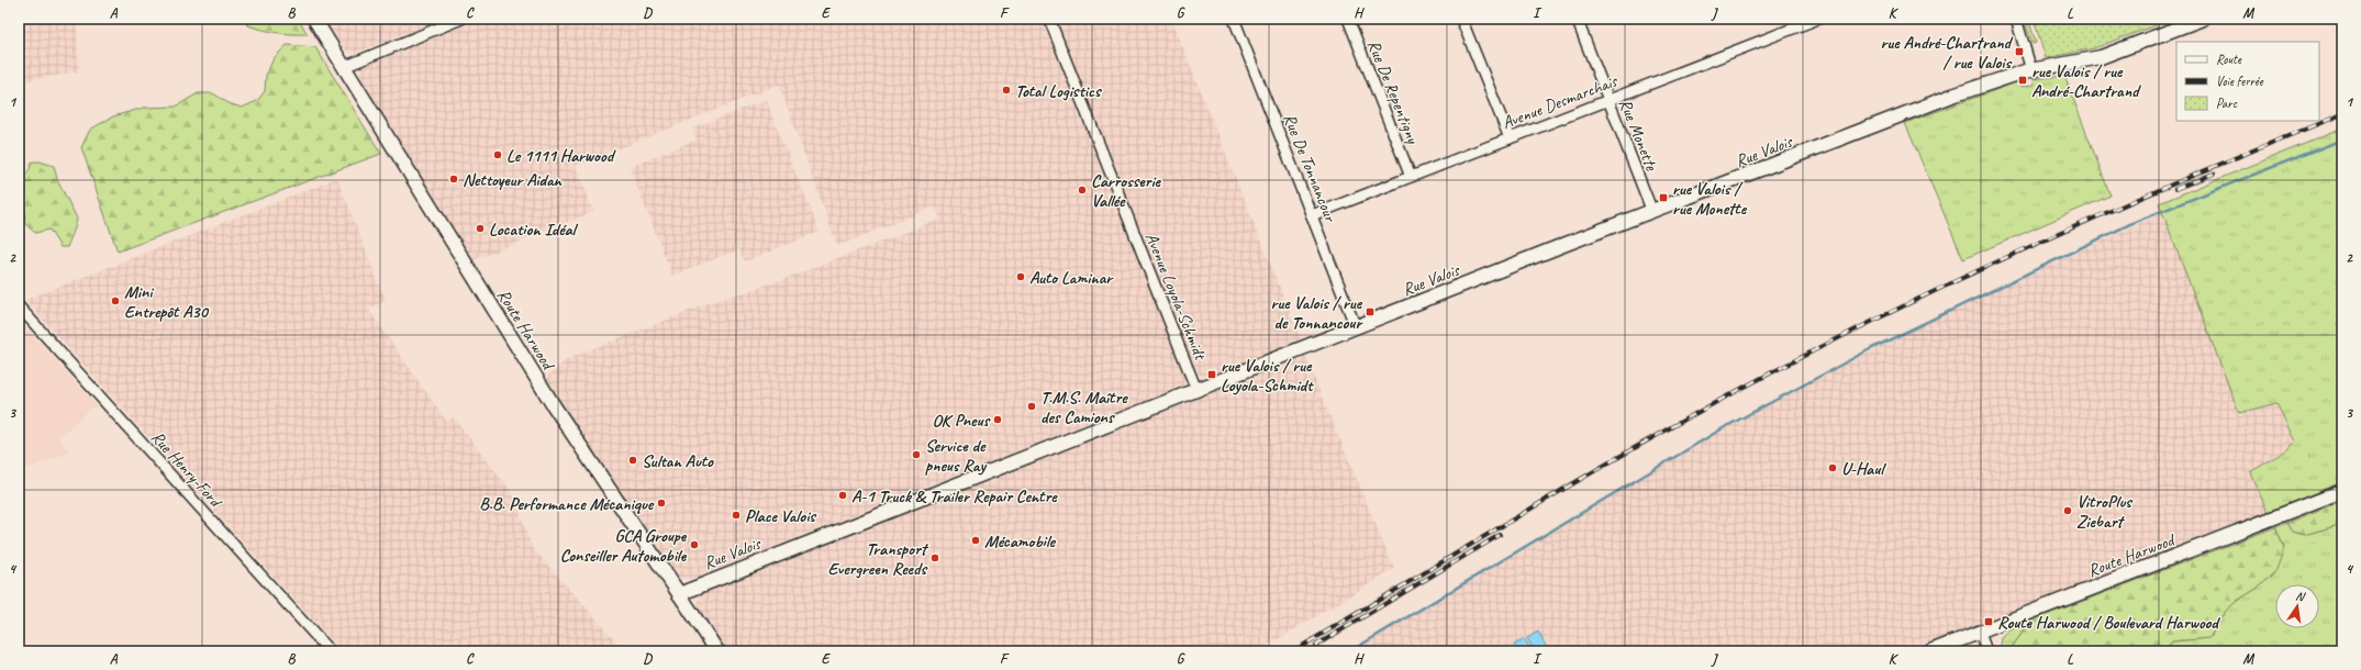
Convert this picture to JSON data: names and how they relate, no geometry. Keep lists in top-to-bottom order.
{
  "streets": {
    "street": [
      "Rue De Repentigny",
      "Avenue Desmarchais",
      "Rue Monette",
      "Rue Valois",
      "Rue De Tonnancour",
      "Avenue Loyola-Schmidt",
      "Route Harwood",
      "Rue Henry-Ford"
    ]
  },
  "crossings": [
    ["Rue De Repentigny", "Avenue Desmarchais"],
    ["Avenue Desmarchais", "Rue Monette"],
    ["Avenue Desmarchais", "Rue De Tonnancour"],
    ["Rue Monette", "Rue Valois"],
    ["Rue Valois", "Rue De Tonnancour"],
    ["Rue Valois", "Avenue Loyola-Schmidt"],
    ["Rue Valois", "Route Harwood"]
  ],
  "places": {
    "transit": [
      "rue André-Chartrand / rue Valois",
      "rue Valois / rue André-Chartrand",
      "rue Valois / rue Monette",
      "rue Valois / rue de Tonnancour",
      "rue Valois / rue Loyola-Schmidt",
      "Route Harwood / Boulevard Harwood"
    ],
    "other": [
      "Total Logistics",
      "Le 1111 Harwood",
      "Nettoyeur Aidan",
      "Carrosserie Vallée",
      "Location Idéal",
      "Auto Laminar",
      "Mini Entrepôt A30",
      "T.M.S. Maître des Camions",
      "OK Pneus",
      "Service de pneus Ray",
      "Sultan Auto",
      "U-Haul",
      "A-1 Truck & Trailer Repair Centre",
      "B.B. Performance Mécanique",
      "VitroPlus Ziebart",
      "Place Valois",
      "Mécamobile",
      "GCA Groupe Conseiller Automobile",
      "Transport Evergreen Reeds"
    ]
  },
  "legend": ["Route", "Voie ferrée", "Parc"],
  "north": "top",
  "grid": {
    "columns": [
      "A",
      "B",
      "C",
      "D",
      "E",
      "F",
      "G",
      "H",
      "I",
      "J",
      "K",
      "L",
      "M"
    ],
    "rows": [
      "1",
      "2",
      "3",
      "4"
    ]
  }
}
